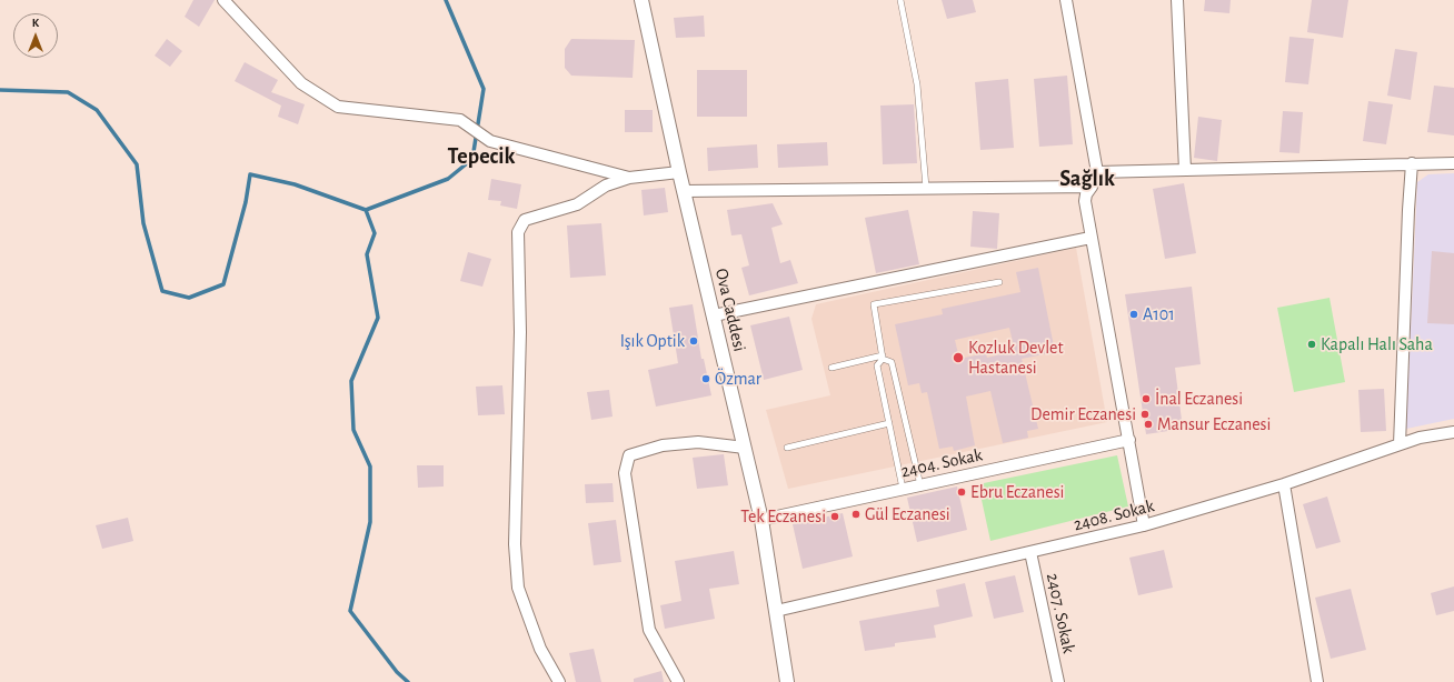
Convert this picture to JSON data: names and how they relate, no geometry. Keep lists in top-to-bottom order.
{
  "streets": {
    "street": [
      "Ova Caddesi",
      "2404. Sokak",
      "2408. Sokak",
      "2407. Sokak"
    ]
  },
  "crossings": [
    ["Ova Caddesi", "2404. Sokak"],
    ["Ova Caddesi", "2408. Sokak"],
    ["2408. Sokak", "2407. Sokak"]
  ],
  "districts": ["Tepecik", "Sağlık"],
  "places": [
    "A101",
    "Işık Optik",
    "Kapalı Halı Saha",
    "Kozluk Devlet Hastanesi",
    "Özmar",
    "İnal Eczanesi",
    "Demir Eczanesi",
    "Mansur Eczanesi",
    "Ebru Eczanesi",
    "Gül Eczanesi",
    "Tek Eczanesi"
  ],
  "north": "top"
}
